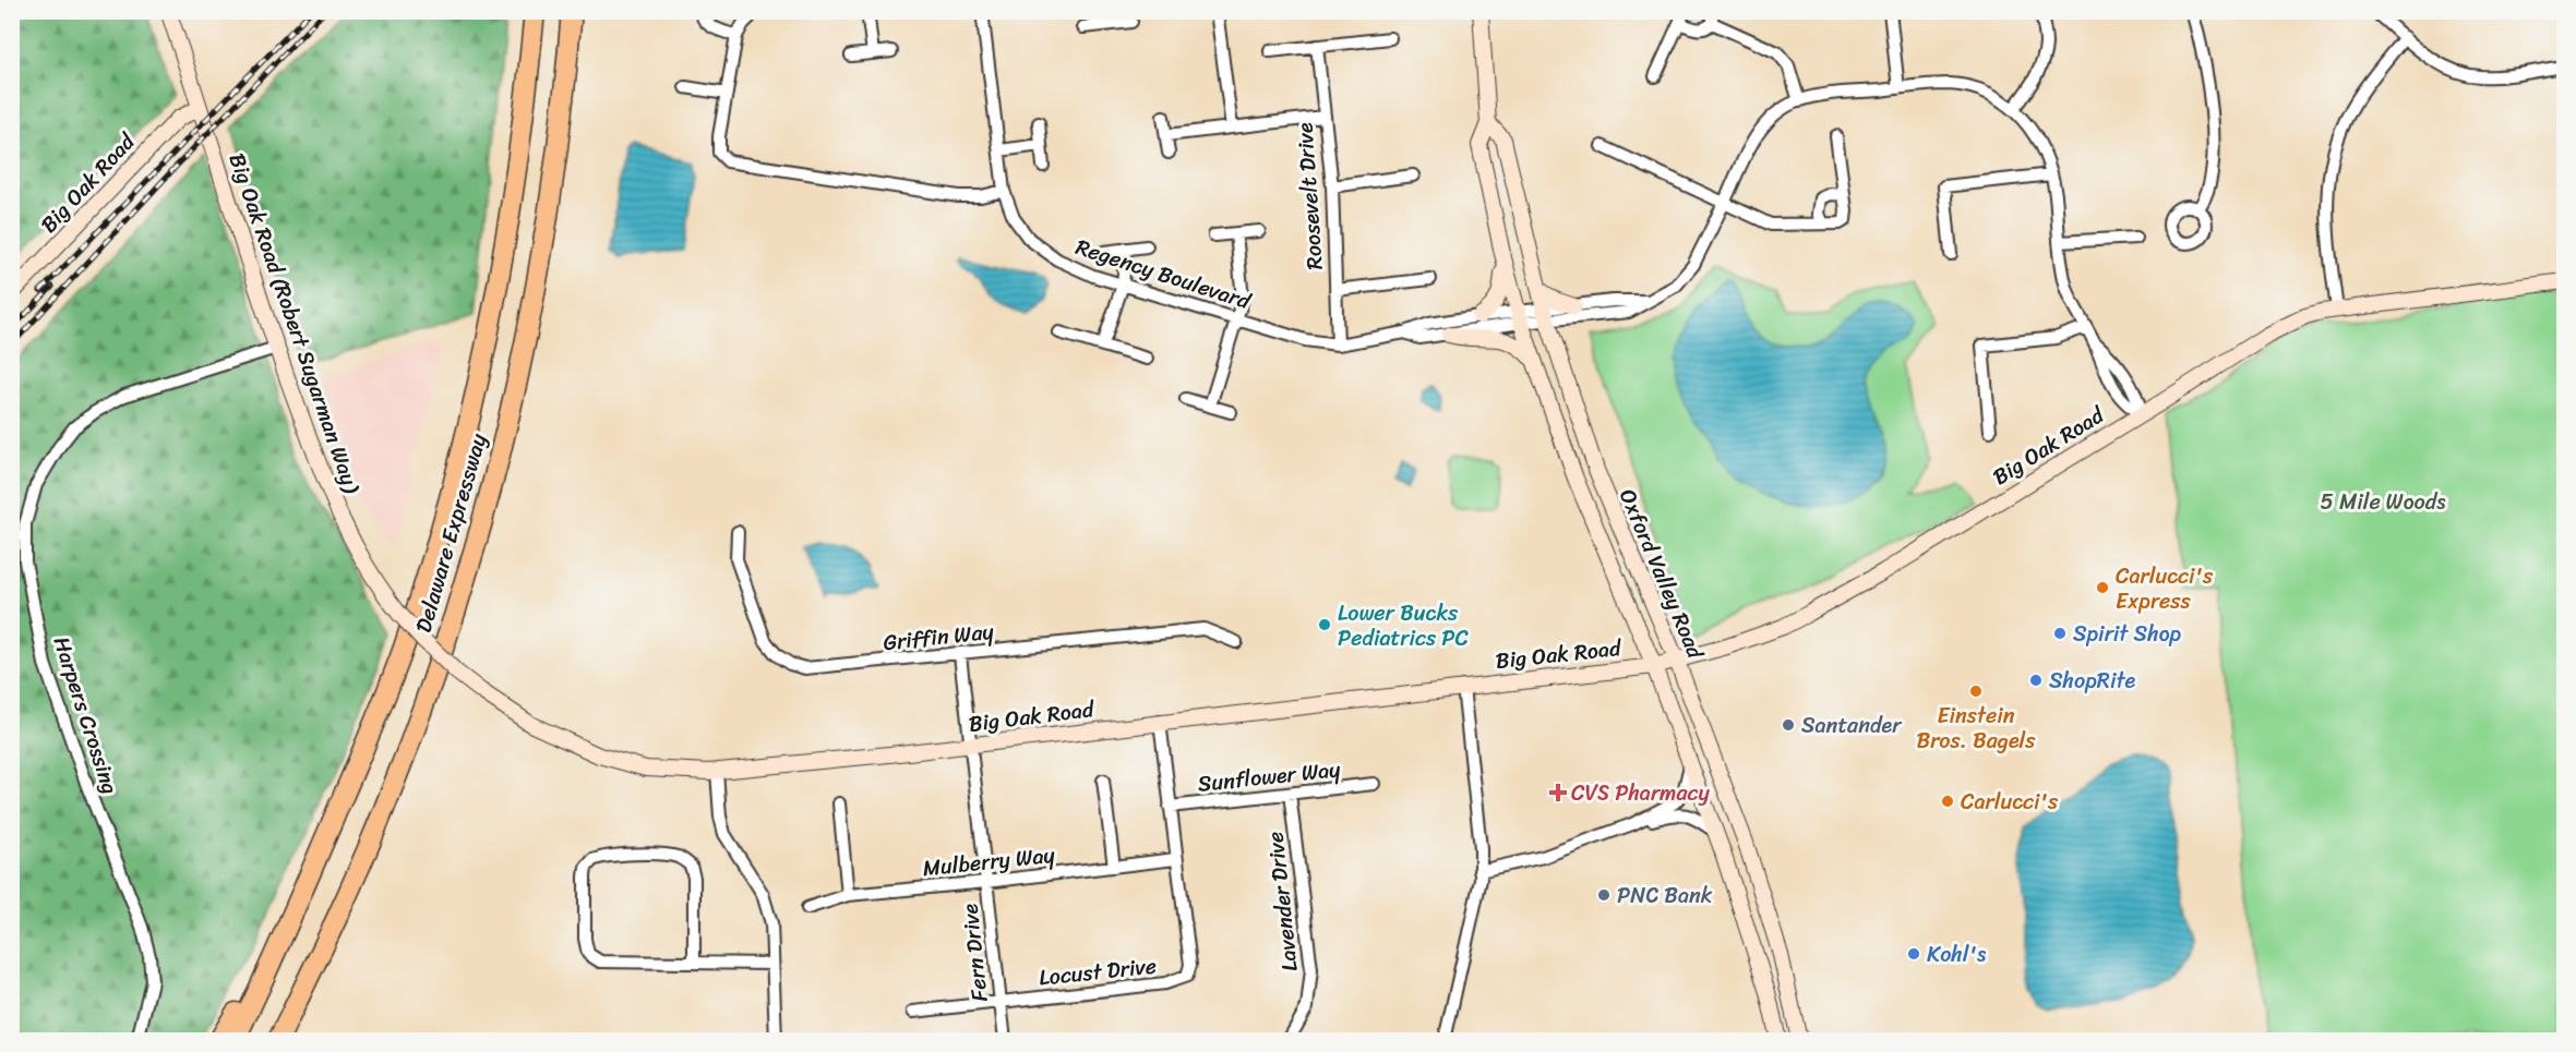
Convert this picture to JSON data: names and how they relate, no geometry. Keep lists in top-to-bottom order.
{
  "streets": {
    "highway": ["Delaware Expressway"],
    "street": [
      "Big Oak Road",
      "Roosevelt Drive",
      "Regency Boulevard",
      "Big Oak Road (Robert Sugarman Way)",
      "Oxford Valley Road",
      "Griffin Way",
      "Harpers Crossing",
      "Sunflower Way",
      "Mulberry Way",
      "Lavender Drive",
      "Fern Drive",
      "Locust Drive"
    ]
  },
  "crossings": [
    ["Big Oak Road", "Big Oak Road (Robert Sugarman Way)"],
    ["Big Oak Road", "Oxford Valley Road"],
    ["Big Oak Road", "Fern Drive"],
    ["Big Oak Road", "Locust Drive"],
    ["Roosevelt Drive", "Regency Boulevard"],
    ["Regency Boulevard", "Oxford Valley Road"],
    ["Big Oak Road (Robert Sugarman Way)", "Harpers Crossing"],
    ["Griffin Way", "Fern Drive"],
    ["Sunflower Way", "Lavender Drive"],
    ["Sunflower Way", "Locust Drive"],
    ["Mulberry Way", "Fern Drive"],
    ["Mulberry Way", "Locust Drive"],
    ["Fern Drive", "Locust Drive"]
  ],
  "parks": ["5 Mile Woods"],
  "places": {
    "other": [
      "Carlucci's Express",
      "Lower Bucks Pediatrics PC",
      "Spirit Shop",
      "ShopRite",
      "Einstein Bros. Bagels",
      "Santander",
      "Carlucci's",
      "PNC Bank",
      "Kohl's"
    ],
    "health": ["CVS Pharmacy"]
  }
}
